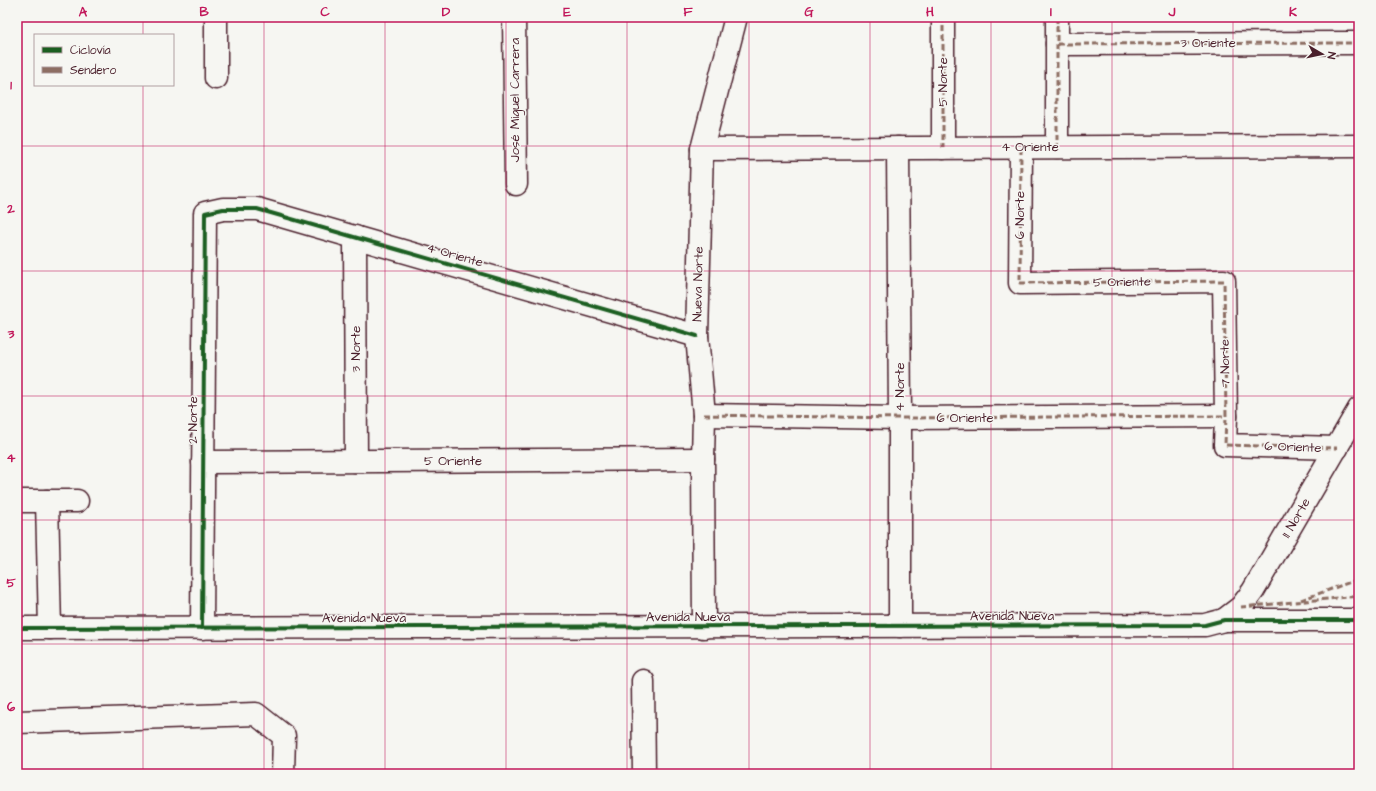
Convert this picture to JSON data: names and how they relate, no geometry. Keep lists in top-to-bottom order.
{
  "streets": {
    "street": [
      "3 Oriente",
      "5 Norte",
      "José Miguel Carrera",
      "4 Oriente",
      "6 Norte",
      "5 Oriente",
      "Nueva Norte",
      "3 Norte",
      "7 Norte",
      "4 Norte",
      "6 Oriente",
      "2 Norte",
      "11 Norte",
      "Avenida Nueva"
    ]
  },
  "crossings": [
    ["5 Norte", "4 Oriente"],
    ["4 Oriente", "6 Norte"],
    ["4 Oriente", "Nueva Norte"],
    ["4 Oriente", "3 Norte"],
    ["4 Oriente", "4 Norte"],
    ["4 Oriente", "2 Norte"],
    ["6 Norte", "5 Oriente"],
    ["5 Oriente", "Nueva Norte"],
    ["5 Oriente", "3 Norte"],
    ["5 Oriente", "7 Norte"],
    ["5 Oriente", "2 Norte"],
    ["Nueva Norte", "6 Oriente"],
    ["Nueva Norte", "Avenida Nueva"],
    ["7 Norte", "6 Oriente"],
    ["4 Norte", "6 Oriente"],
    ["4 Norte", "Avenida Nueva"],
    ["6 Oriente", "11 Norte"],
    ["2 Norte", "Avenida Nueva"],
    ["11 Norte", "Avenida Nueva"]
  ],
  "legend": ["Ciclovía", "Sendero"],
  "north": "right",
  "grid": {
    "columns": [
      "A",
      "B",
      "C",
      "D",
      "E",
      "F",
      "G",
      "H",
      "I",
      "J",
      "K"
    ],
    "rows": [
      "1",
      "2",
      "3",
      "4",
      "5",
      "6"
    ]
  }
}
